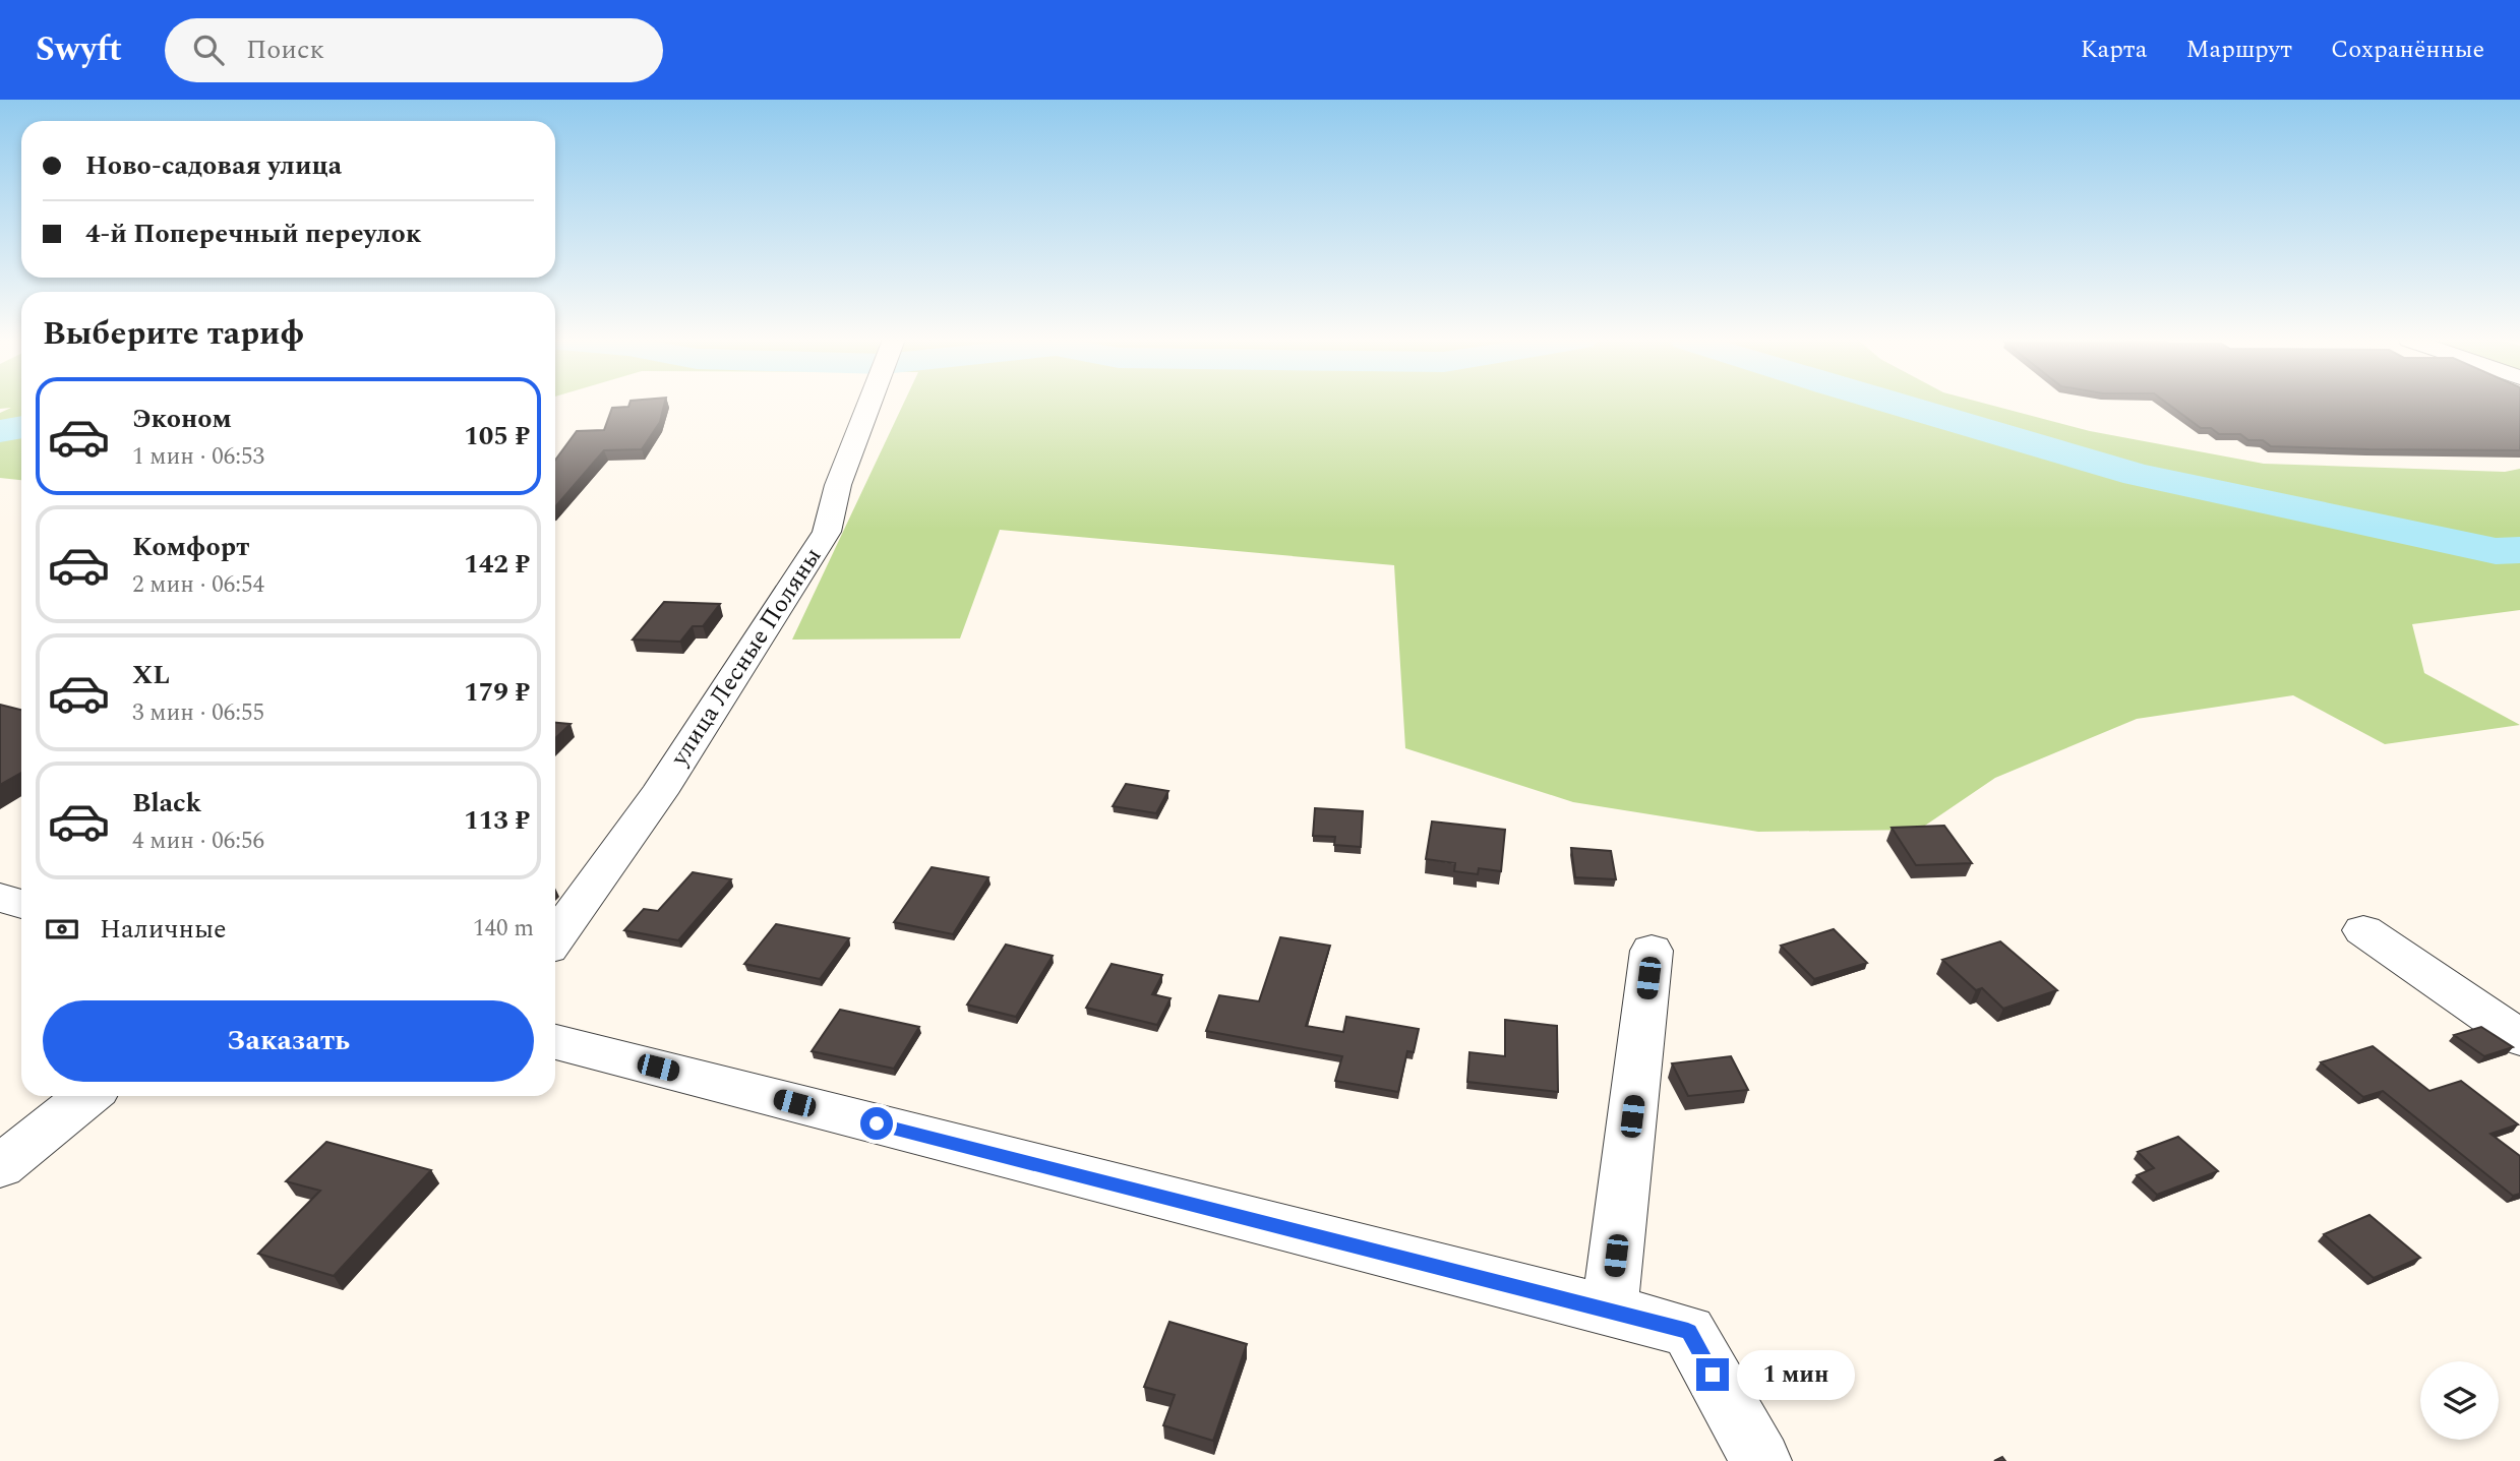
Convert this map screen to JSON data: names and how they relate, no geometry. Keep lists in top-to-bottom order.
{
  "streets": {
    "street": ["улица Лесные Поляны"]
  },
  "page": {
    "header": "Swyft",
    "search": "Поиск",
    "nav": ["Карта", "Маршрут", "Сохранённые"],
    "banner": ["Ново-садовая улица", "4-й Поперечный переулок"],
    "heading": "Выберите тариф",
    "list": [
      {
        "name": "Эконом",
        "note": "1 мин · 06:53",
        "value": "105 ₽"
      },
      {
        "name": "Комфорт",
        "note": "2 мин · 06:54",
        "value": "142 ₽"
      },
      {
        "name": "XL",
        "note": "3 мин · 06:55",
        "value": "179 ₽"
      },
      {
        "name": "Black",
        "note": "4 мин · 06:56",
        "value": "113 ₽"
      }
    ],
    "pay": ["Наличные", "140 m"],
    "buttons": "Заказать",
    "bubble": "1 мин"
  }
}
